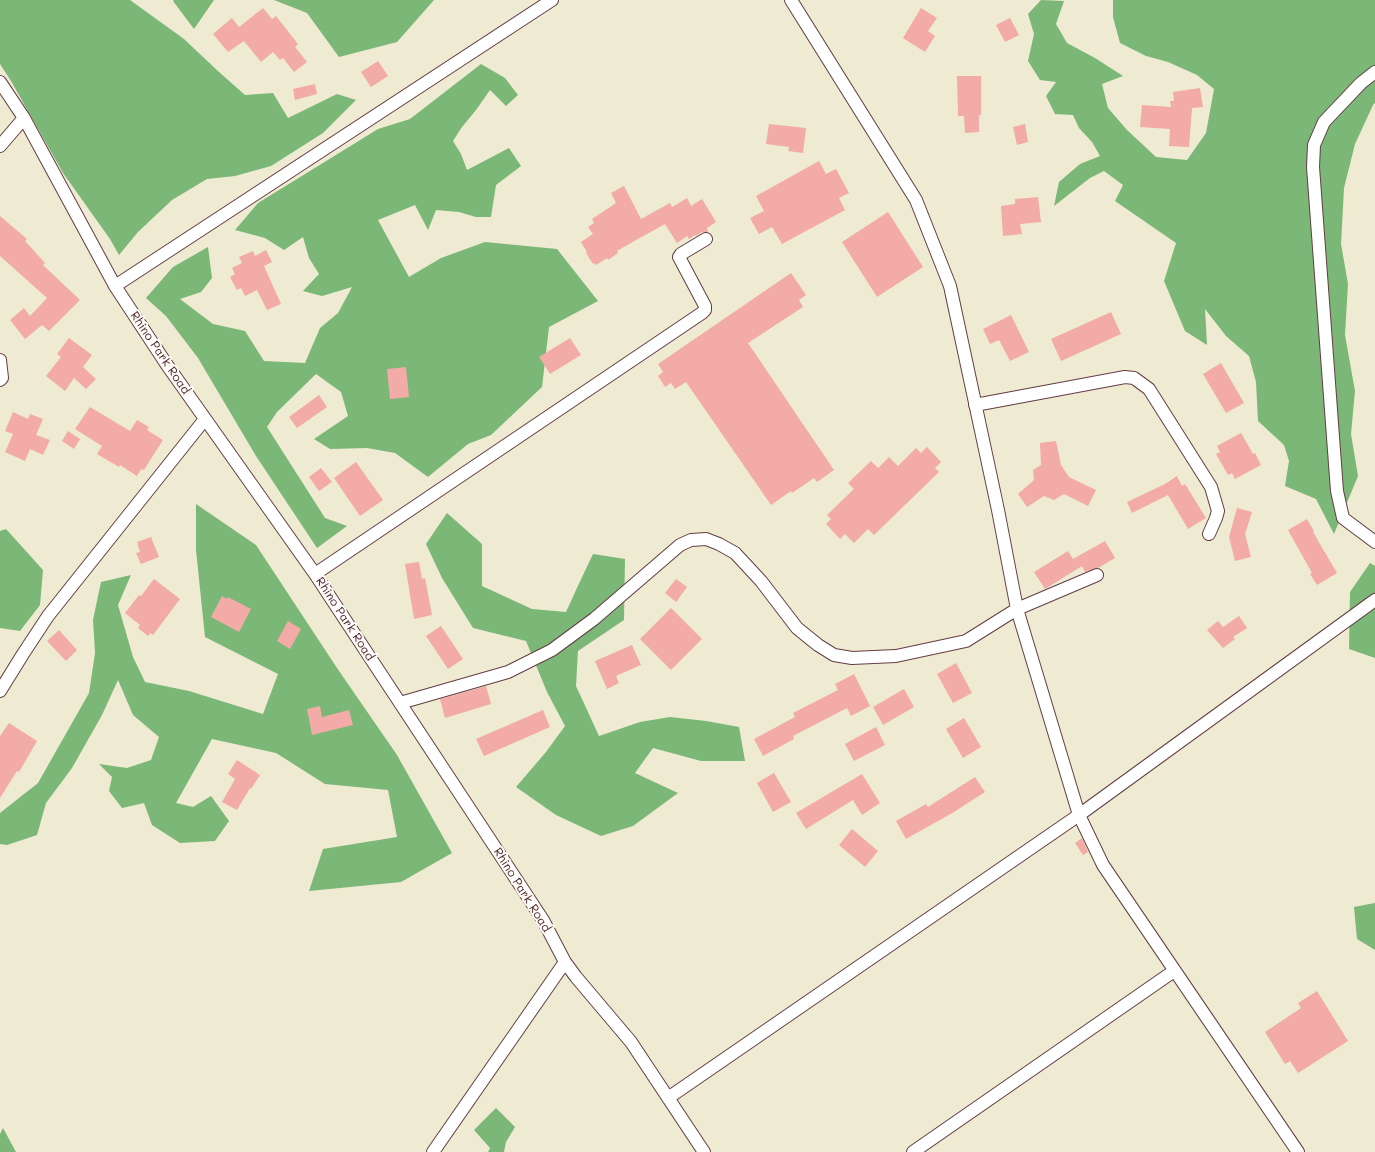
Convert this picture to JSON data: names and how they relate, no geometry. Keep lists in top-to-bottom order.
{
  "streets": {
    "street": ["Rhino Park Road"]
  }
}
